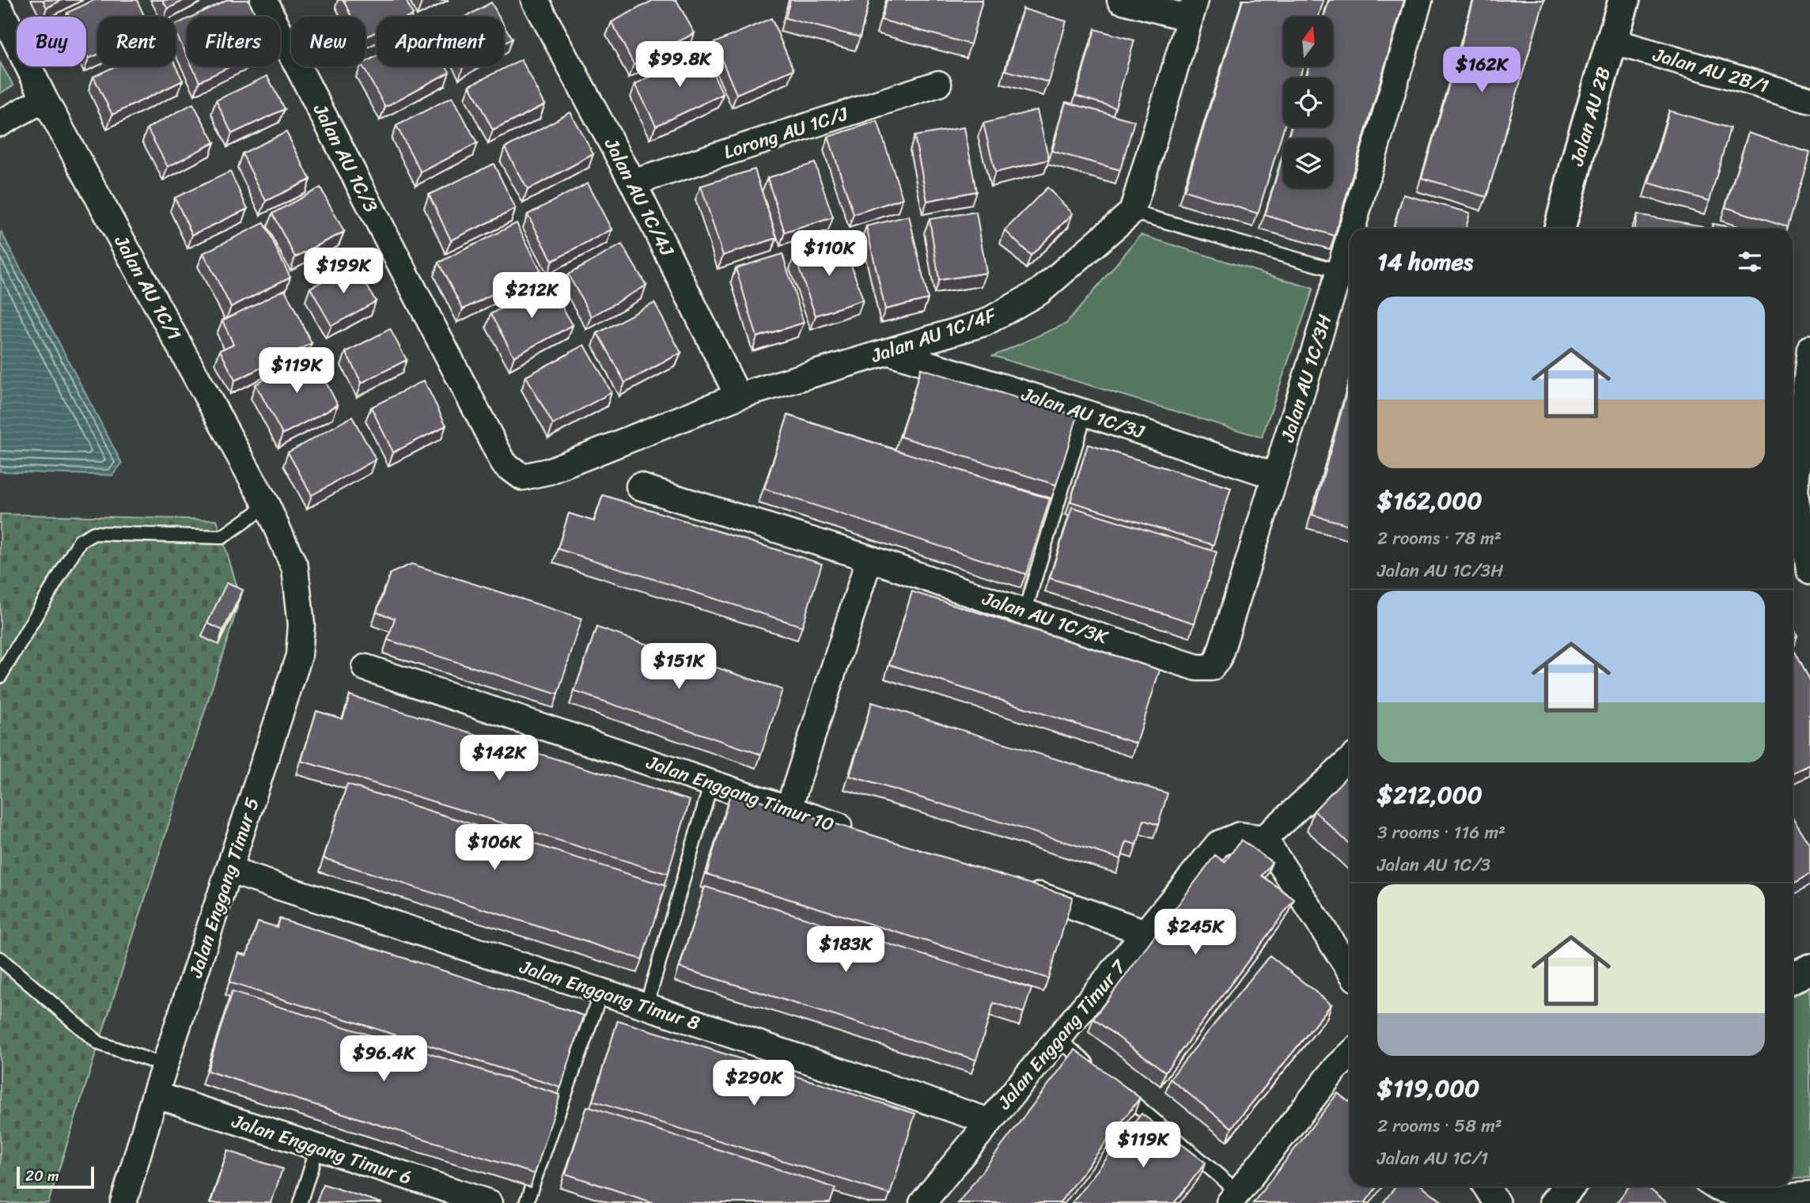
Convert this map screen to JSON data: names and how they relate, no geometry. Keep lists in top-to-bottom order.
{
  "streets": {
    "street": [
      "Jalan AU 2B/1",
      "Jalan AU 2B",
      "Lorong AU 1C/J",
      "Jalan AU 1C/3",
      "Jalan AU 1C/4J",
      "Jalan AU 1C/1",
      "Jalan AU 1C/4F",
      "Jalan AU 1C/3H",
      "Jalan AU 1C/3J",
      "Jalan AU 1C/3K",
      "Jalan Enggang Timur 10",
      "Jalan Enggang Timur 5",
      "Jalan Enggang Timur 8",
      "Jalan Enggang Timur 7",
      "Jalan Enggang Timur 6"
    ]
  },
  "crossings": [
    ["Jalan AU 2B/1", "Jalan AU 2B"],
    ["Lorong AU 1C/J", "Jalan AU 1C/4J"],
    ["Jalan AU 1C/3", "Jalan AU 1C/4F"],
    ["Jalan AU 1C/4J", "Jalan AU 1C/4F"],
    ["Jalan AU 1C/1", "Jalan Enggang Timur 5"],
    ["Jalan AU 1C/4F", "Jalan AU 1C/3J"],
    ["Jalan AU 1C/3H", "Jalan AU 1C/3J"],
    ["Jalan AU 1C/3H", "Jalan AU 1C/3K"],
    ["Jalan Enggang Timur 5", "Jalan Enggang Timur 8"],
    ["Jalan Enggang Timur 5", "Jalan Enggang Timur 6"],
    ["Jalan Enggang Timur 8", "Jalan Enggang Timur 7"]
  ],
  "scale_bar": "20 m",
  "north": "top",
  "page": {
    "chip": [
      "Buy",
      "Rent",
      "Filters",
      "New",
      "Apartment"
    ],
    "price": [
      "$99.8K",
      "$162K",
      "$110K",
      "$199K",
      "$212K",
      "$119K",
      "$151K",
      "$142K",
      "$106K",
      "$245K",
      "$183K",
      "$96.4K",
      "$290K",
      "$119K"
    ],
    "heading": "14 homes",
    "list": [
      {
        "name": "$162,000",
        "note": "2 rooms · 78 m² · Jalan AU 1C/3H"
      },
      {
        "name": "$212,000",
        "note": "3 rooms · 116 m² · Jalan AU 1C/3"
      },
      {
        "name": "$119,000",
        "note": "2 rooms · 58 m² · Jalan AU 1C/1"
      }
    ],
    "scale": "20 m"
  }
}
